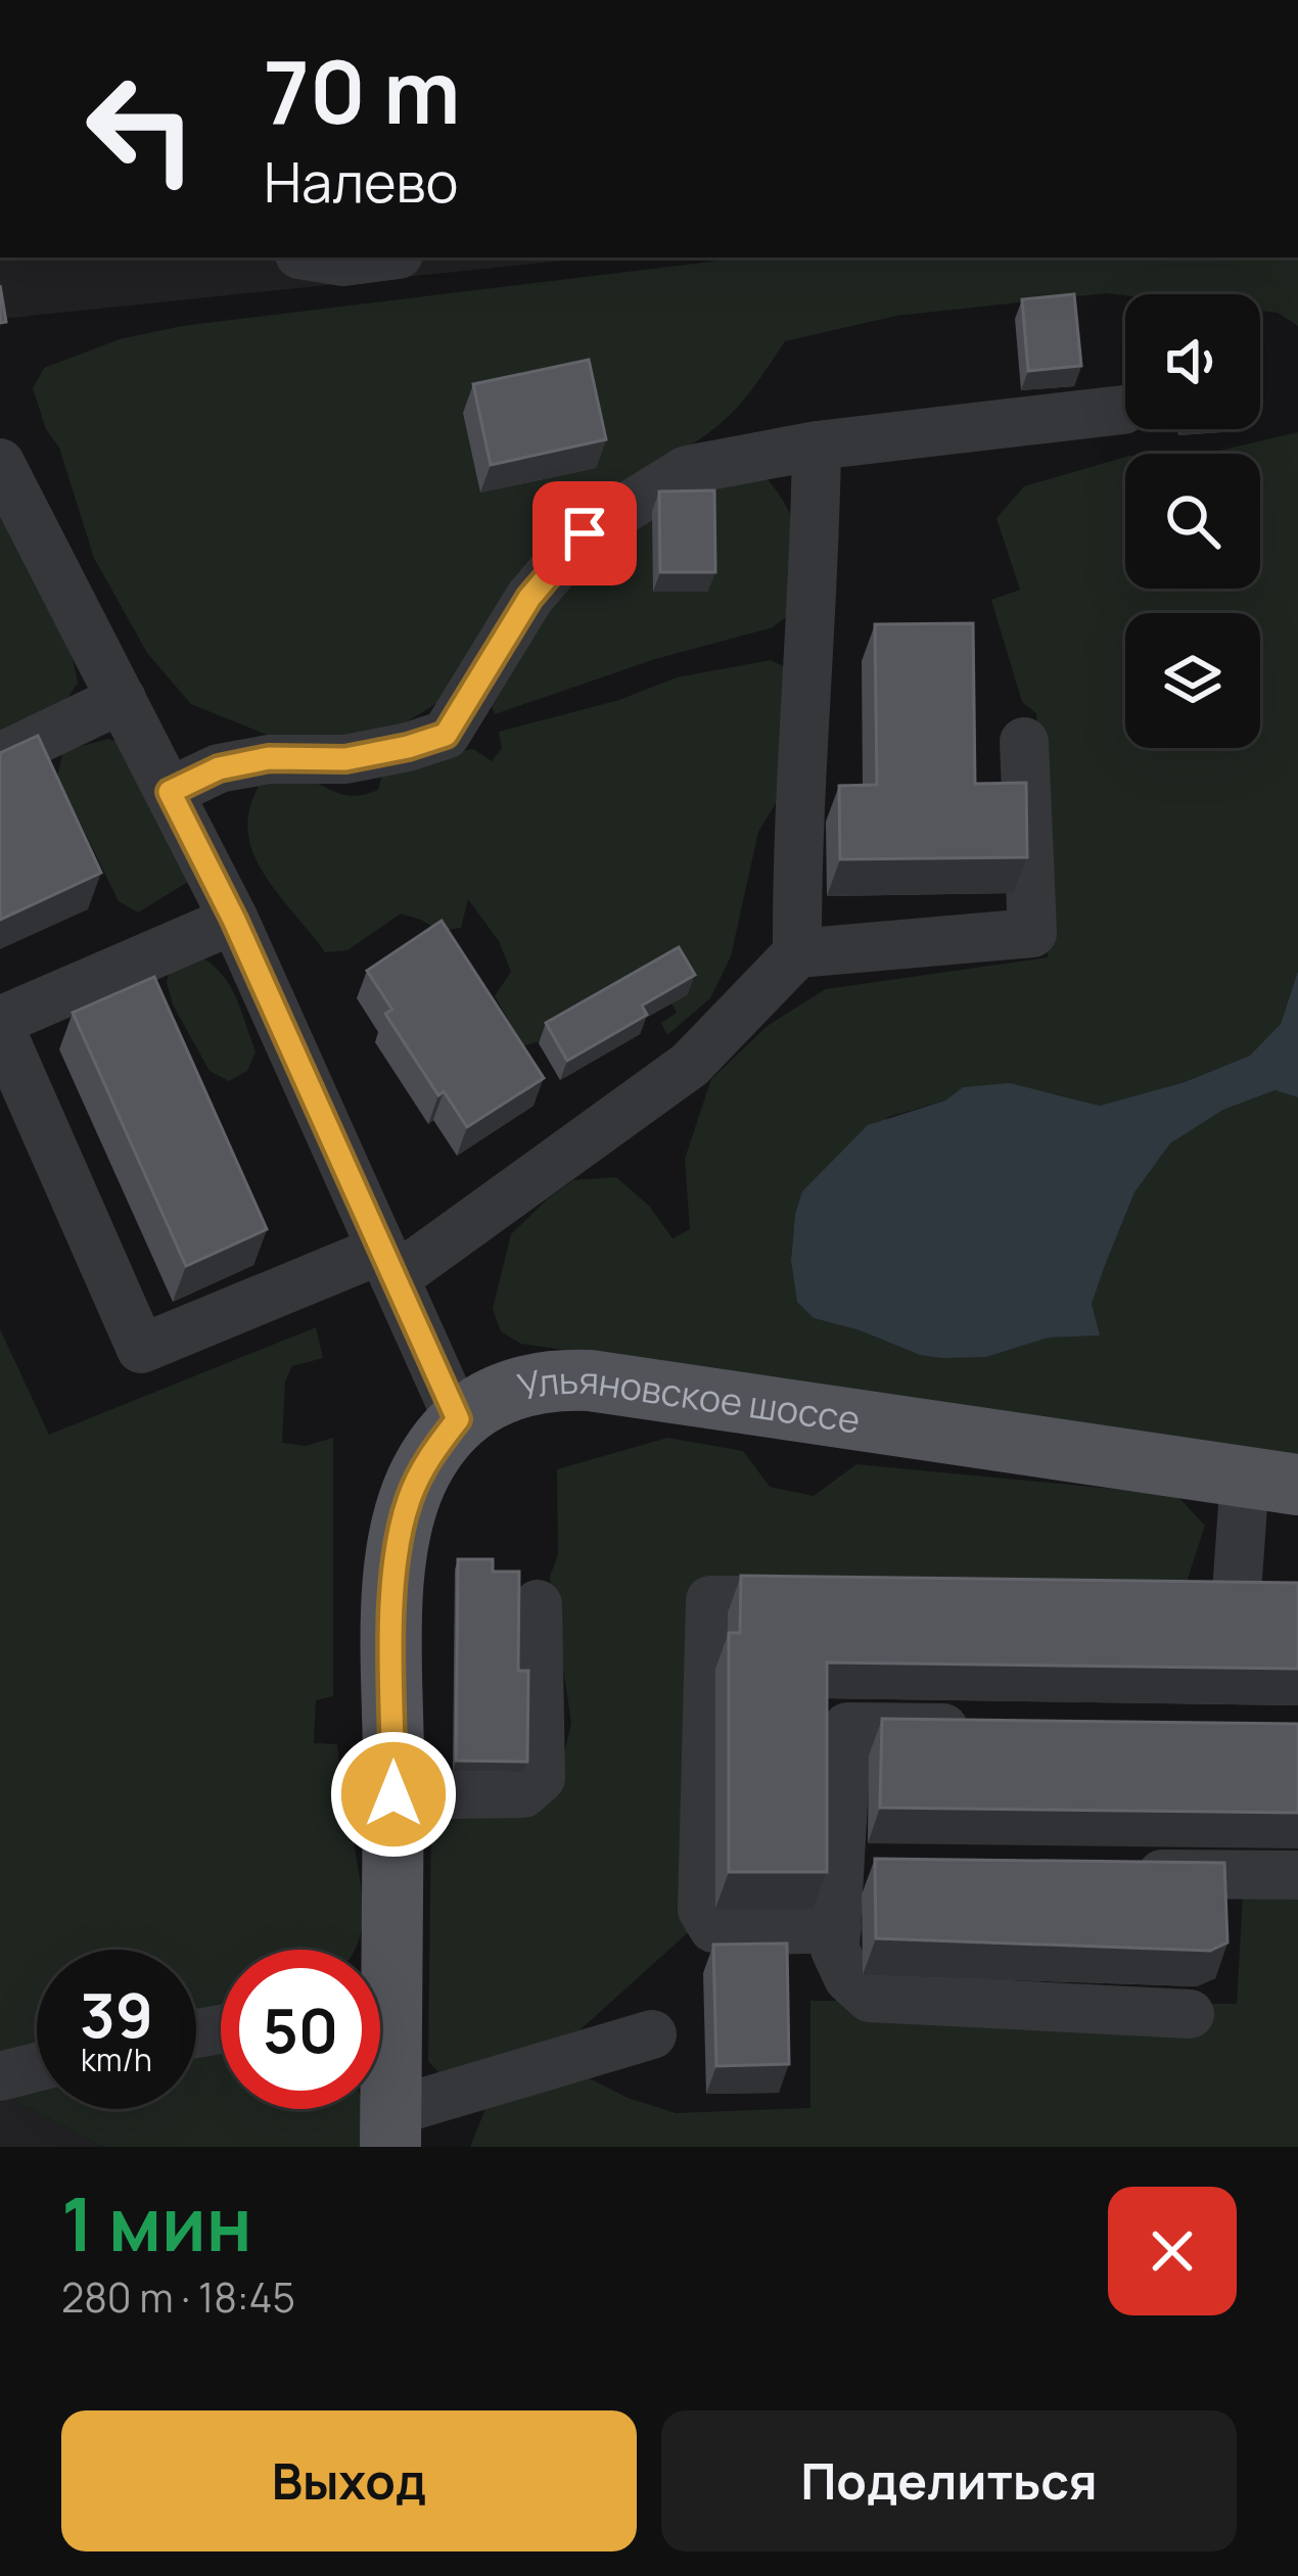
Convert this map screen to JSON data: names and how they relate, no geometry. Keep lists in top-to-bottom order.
{
  "streets": {
    "main road": ["Ульяновское шоссе"]
  },
  "page": {
    "turn": ["70 m", "Налево"],
    "speed": "39 km/h",
    "limit": "50",
    "heading": ["1 мин", "280 m · 18:45"],
    "buttons": ["Выход", "Поделиться"]
  }
}
